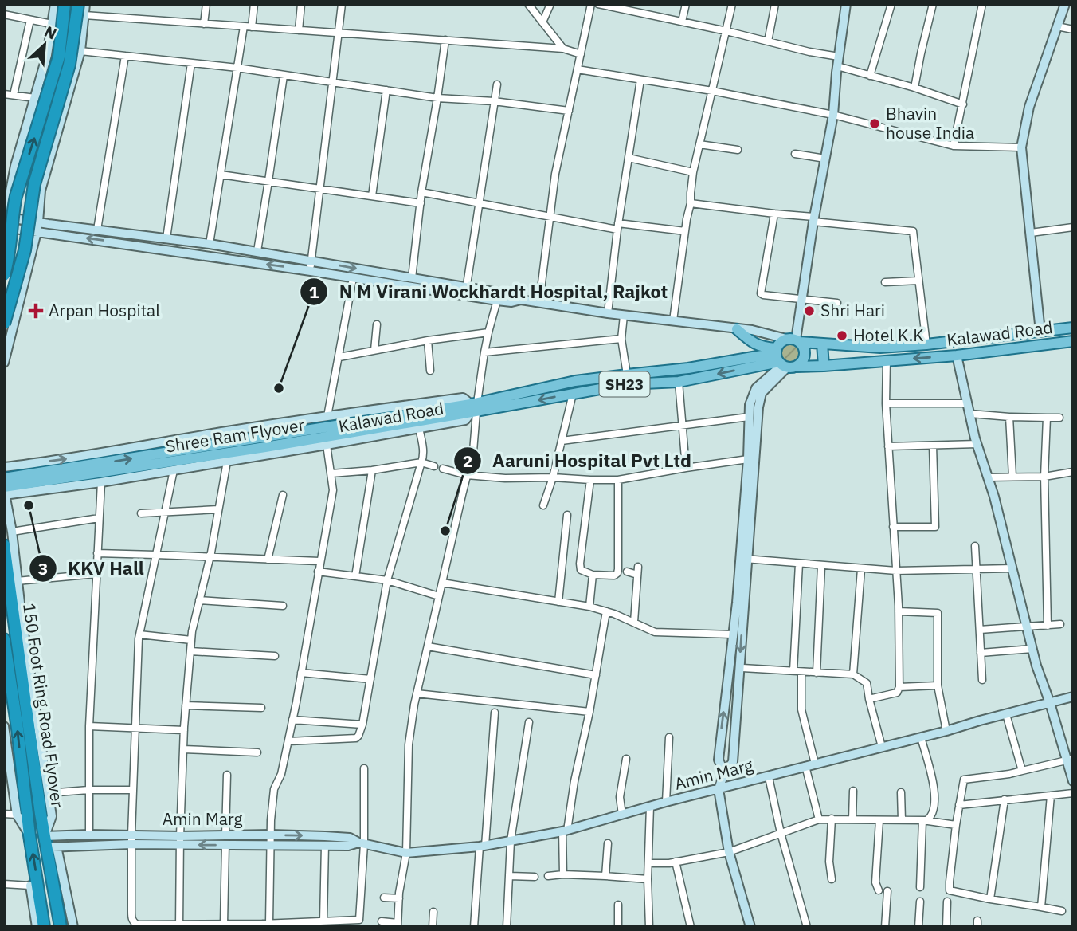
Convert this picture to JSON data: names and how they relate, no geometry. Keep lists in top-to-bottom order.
{
  "streets": {
    "highway": ["150 Foot Ring Road Flyover"],
    "main road": ["Kalawad Road", "SH23", "Shree Ram Flyover"],
    "street": ["Amin Marg"]
  },
  "crossings": [
    ["Kalawad Road", "Shree Ram Flyover"],
    ["150 Foot Ring Road Flyover", "Amin Marg"]
  ],
  "places": {
    "other": [
      "Bhavin house India",
      "Shri Hari",
      "Hotel K.K",
      "N M Virani Wockhardt Hospital, Rajkot",
      "KKV Hall",
      "Aaruni Hospital Pvt Ltd"
    ],
    "health": ["Arpan Hospital"]
  },
  "north": "top right"
}
